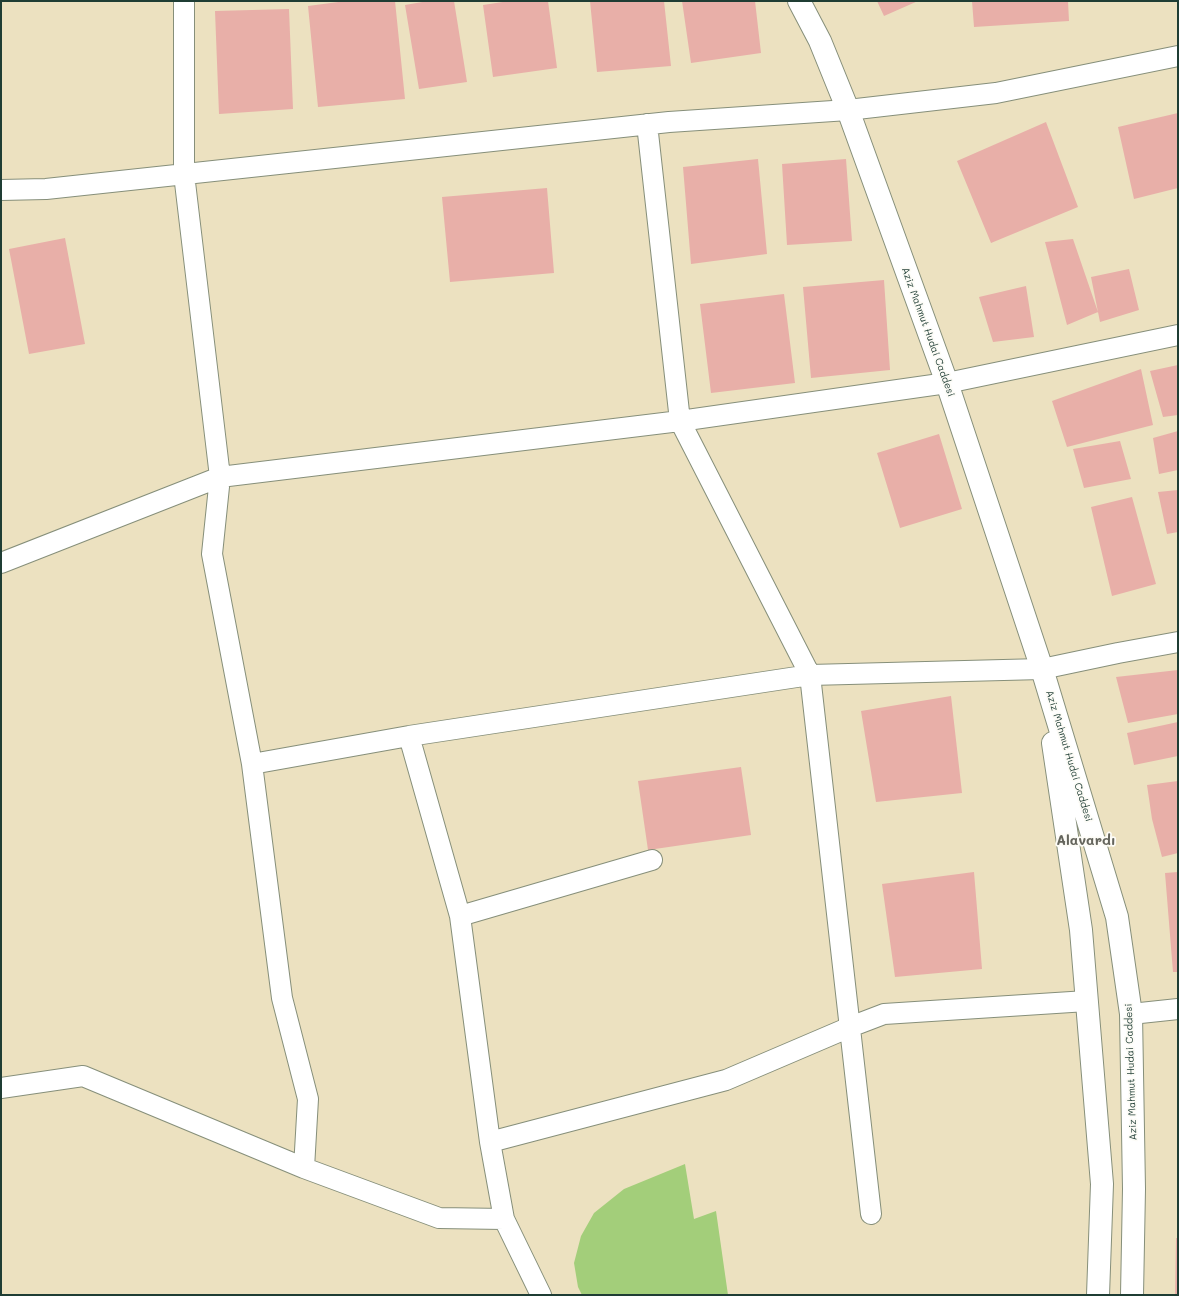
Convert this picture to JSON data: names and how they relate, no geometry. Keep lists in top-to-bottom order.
{
  "streets": {
    "street": ["Aziz Mahmut Hudai Caddesi"]
  },
  "districts": ["Alavardı"]
}
